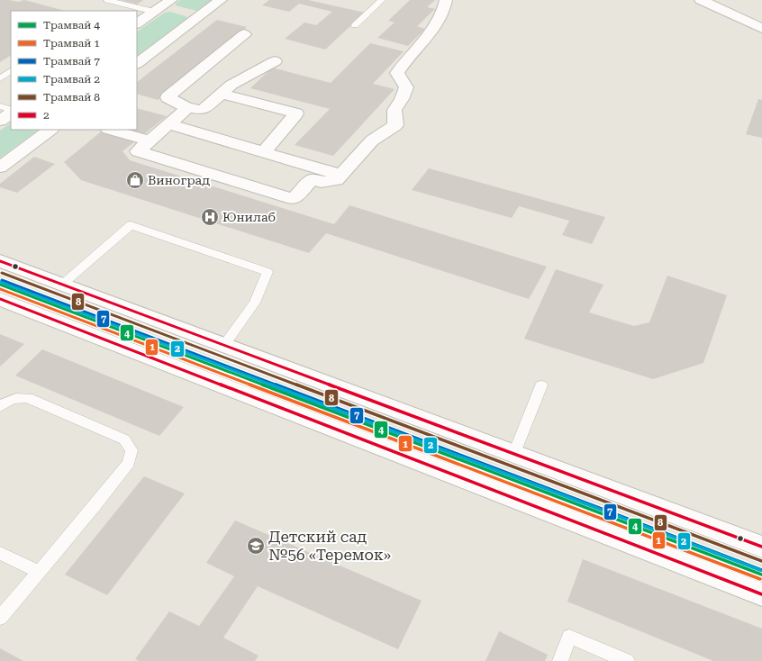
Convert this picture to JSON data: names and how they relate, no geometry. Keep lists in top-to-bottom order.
{
  "places": {
    "shop": ["Виноград"],
    "hospital": ["Юнилаб"],
    "school or university": ["Детский сад №56 «Теремок»"]
  },
  "lines": [
    "transit line 2",
    "tram line 8",
    "tram line 7",
    "tram line 2",
    "tram line 4",
    "tram line 1"
  ],
  "legend": [
    "Трамвай 4",
    "Трамвай 1",
    "Трамвай 7",
    "Трамвай 2",
    "Трамвай 8",
    "2"
  ]
}
